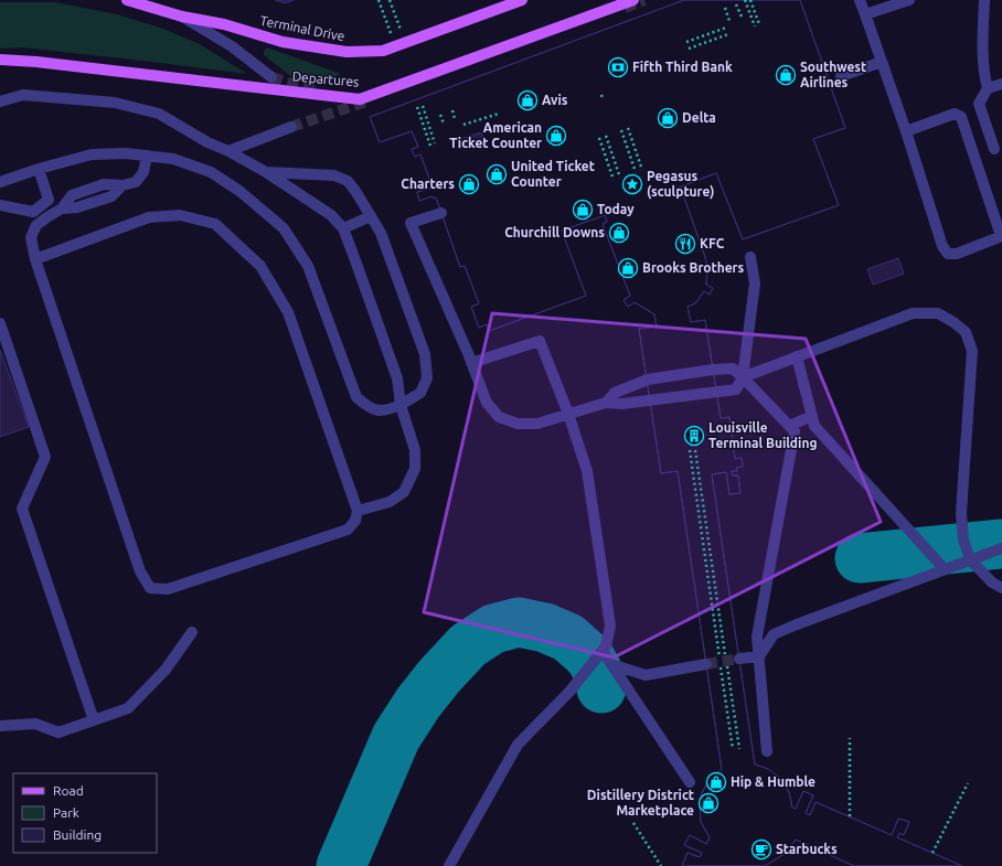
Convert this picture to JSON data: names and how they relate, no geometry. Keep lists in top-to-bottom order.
{
  "streets": {
    "main road": ["Terminal Drive", "Departures"]
  },
  "places": {
    "bank": ["Fifth Third Bank"],
    "shop": [
      "Southwest Airlines",
      "Avis",
      "Delta",
      "American Ticket Counter",
      "United Ticket Counter",
      "Charters",
      "Today",
      "Churchill Downs",
      "Brooks Brothers",
      "Hip & Humble",
      "Distillery District Marketplace"
    ],
    "place": ["Pegasus (sculpture)"],
    "restaurant": ["KFC"],
    "building": ["Louisville Terminal Building"],
    "cafe": ["Starbucks"]
  },
  "legend": ["Road", "Park", "Building"]
}
